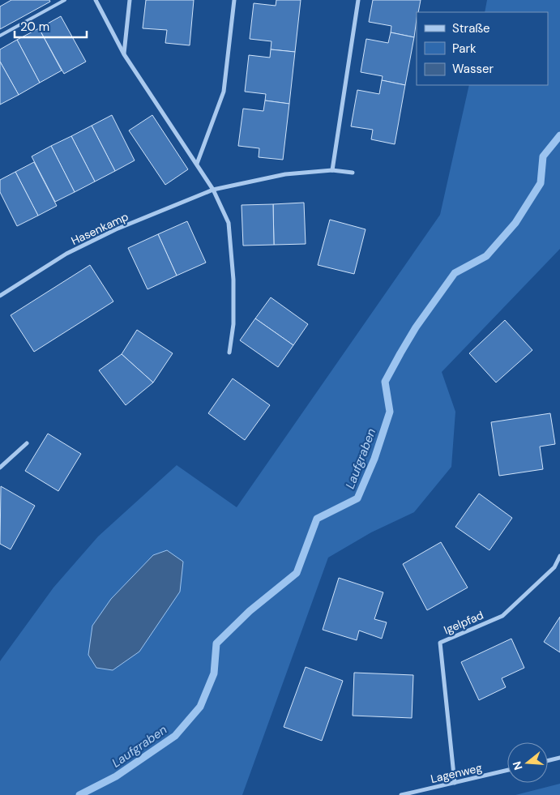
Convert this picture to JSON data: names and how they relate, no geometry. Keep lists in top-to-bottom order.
{
  "streets": {
    "street": ["Hasenkamp", "Igelpfad", "Lagenweg"]
  },
  "crossings": [
    ["Igelpfad", "Lagenweg"]
  ],
  "water": ["Laufgraben"],
  "legend": ["Straße", "Park", "Wasser"],
  "scale_bar": "20 m",
  "north": "left"
}
